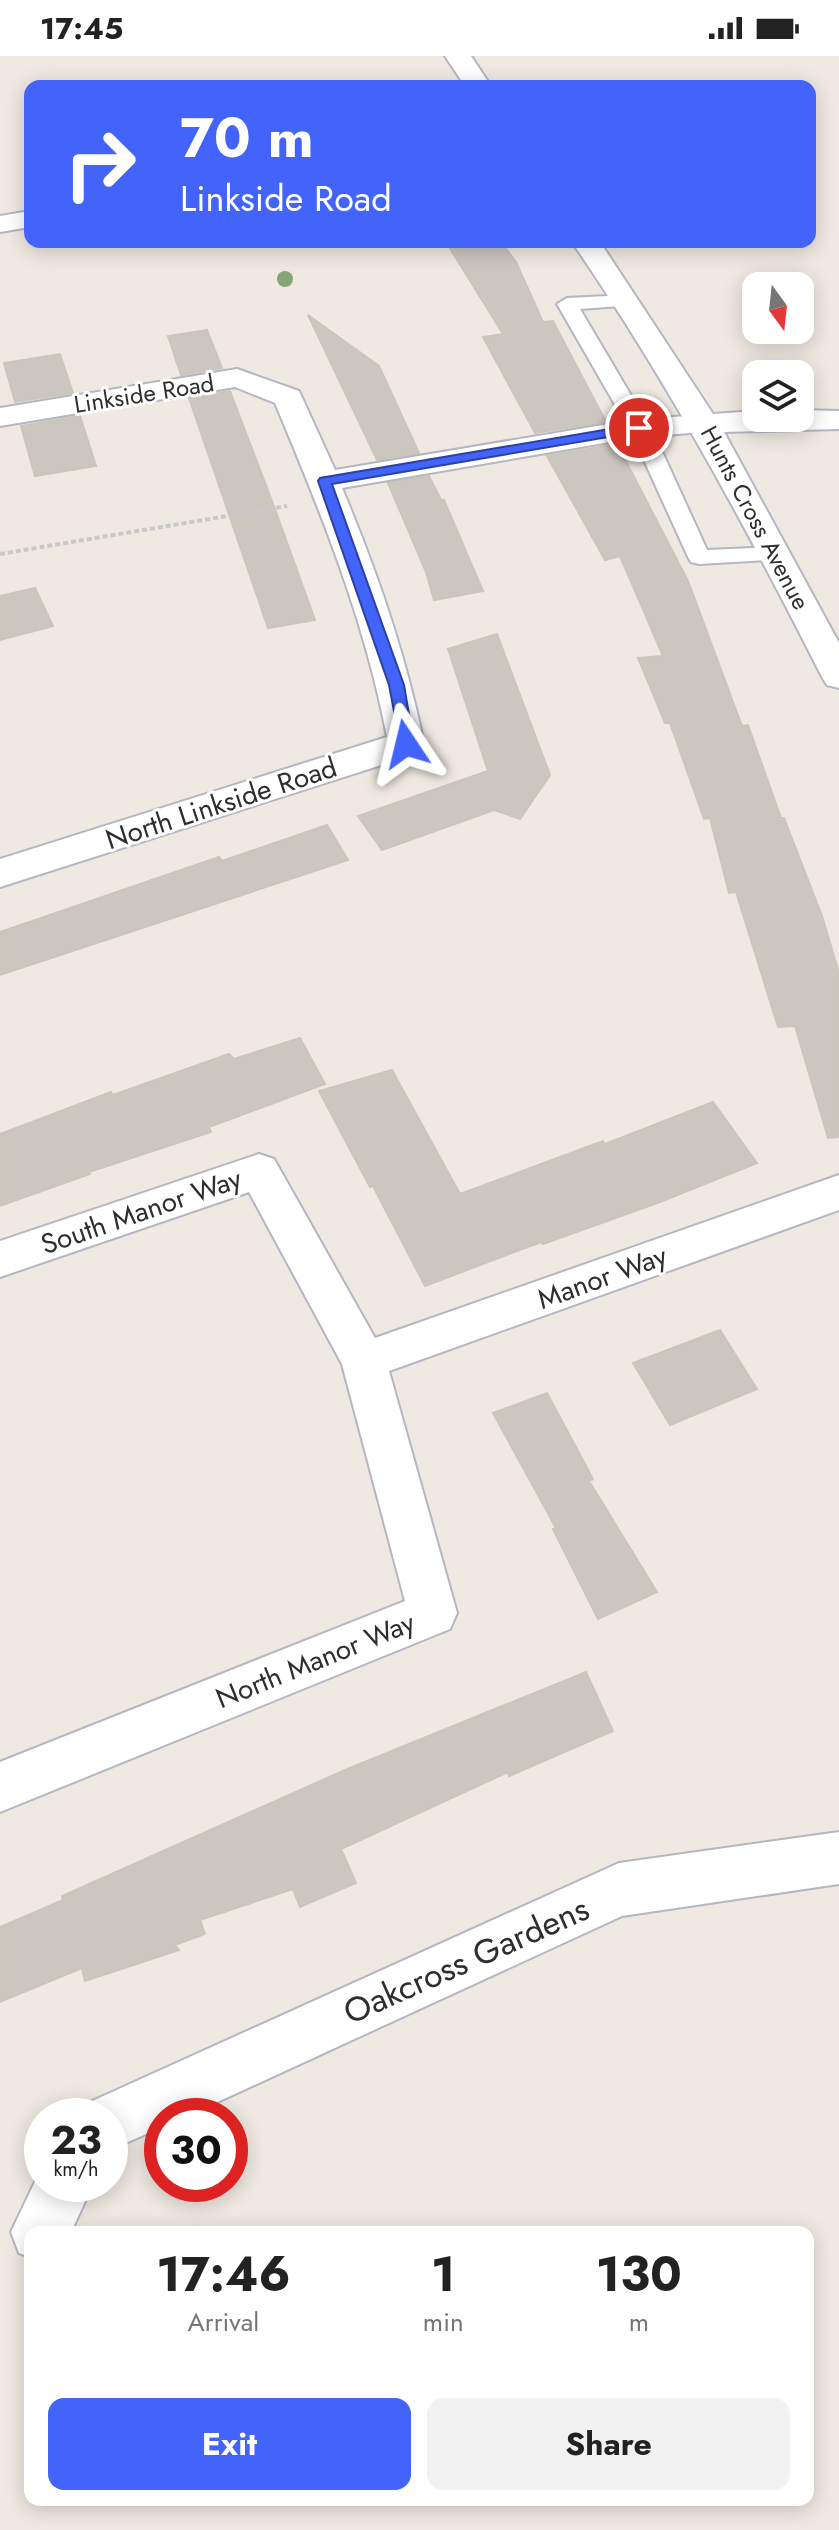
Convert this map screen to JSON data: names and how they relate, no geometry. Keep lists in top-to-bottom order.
{
  "streets": {
    "street": [
      "Linkside Road",
      "Hunts Cross Avenue",
      "North Linkside Road",
      "South Manor Way",
      "Manor Way",
      "North Manor Way",
      "Oakcross Gardens"
    ]
  },
  "crossings": [
    ["Linkside Road", "North Linkside Road"],
    ["South Manor Way", "Manor Way"],
    ["South Manor Way", "North Manor Way"],
    ["Manor Way", "North Manor Way"]
  ],
  "north": "bottom",
  "page": {
    "status": "17:45",
    "turn": ["70 m", "Linkside Road"],
    "speed": "23 km/h",
    "limit": "30",
    "eta": [
      "17:46",
      "Arrival",
      "1",
      "min",
      "130",
      "m"
    ],
    "buttons": ["Exit", "Share"]
  }
}
